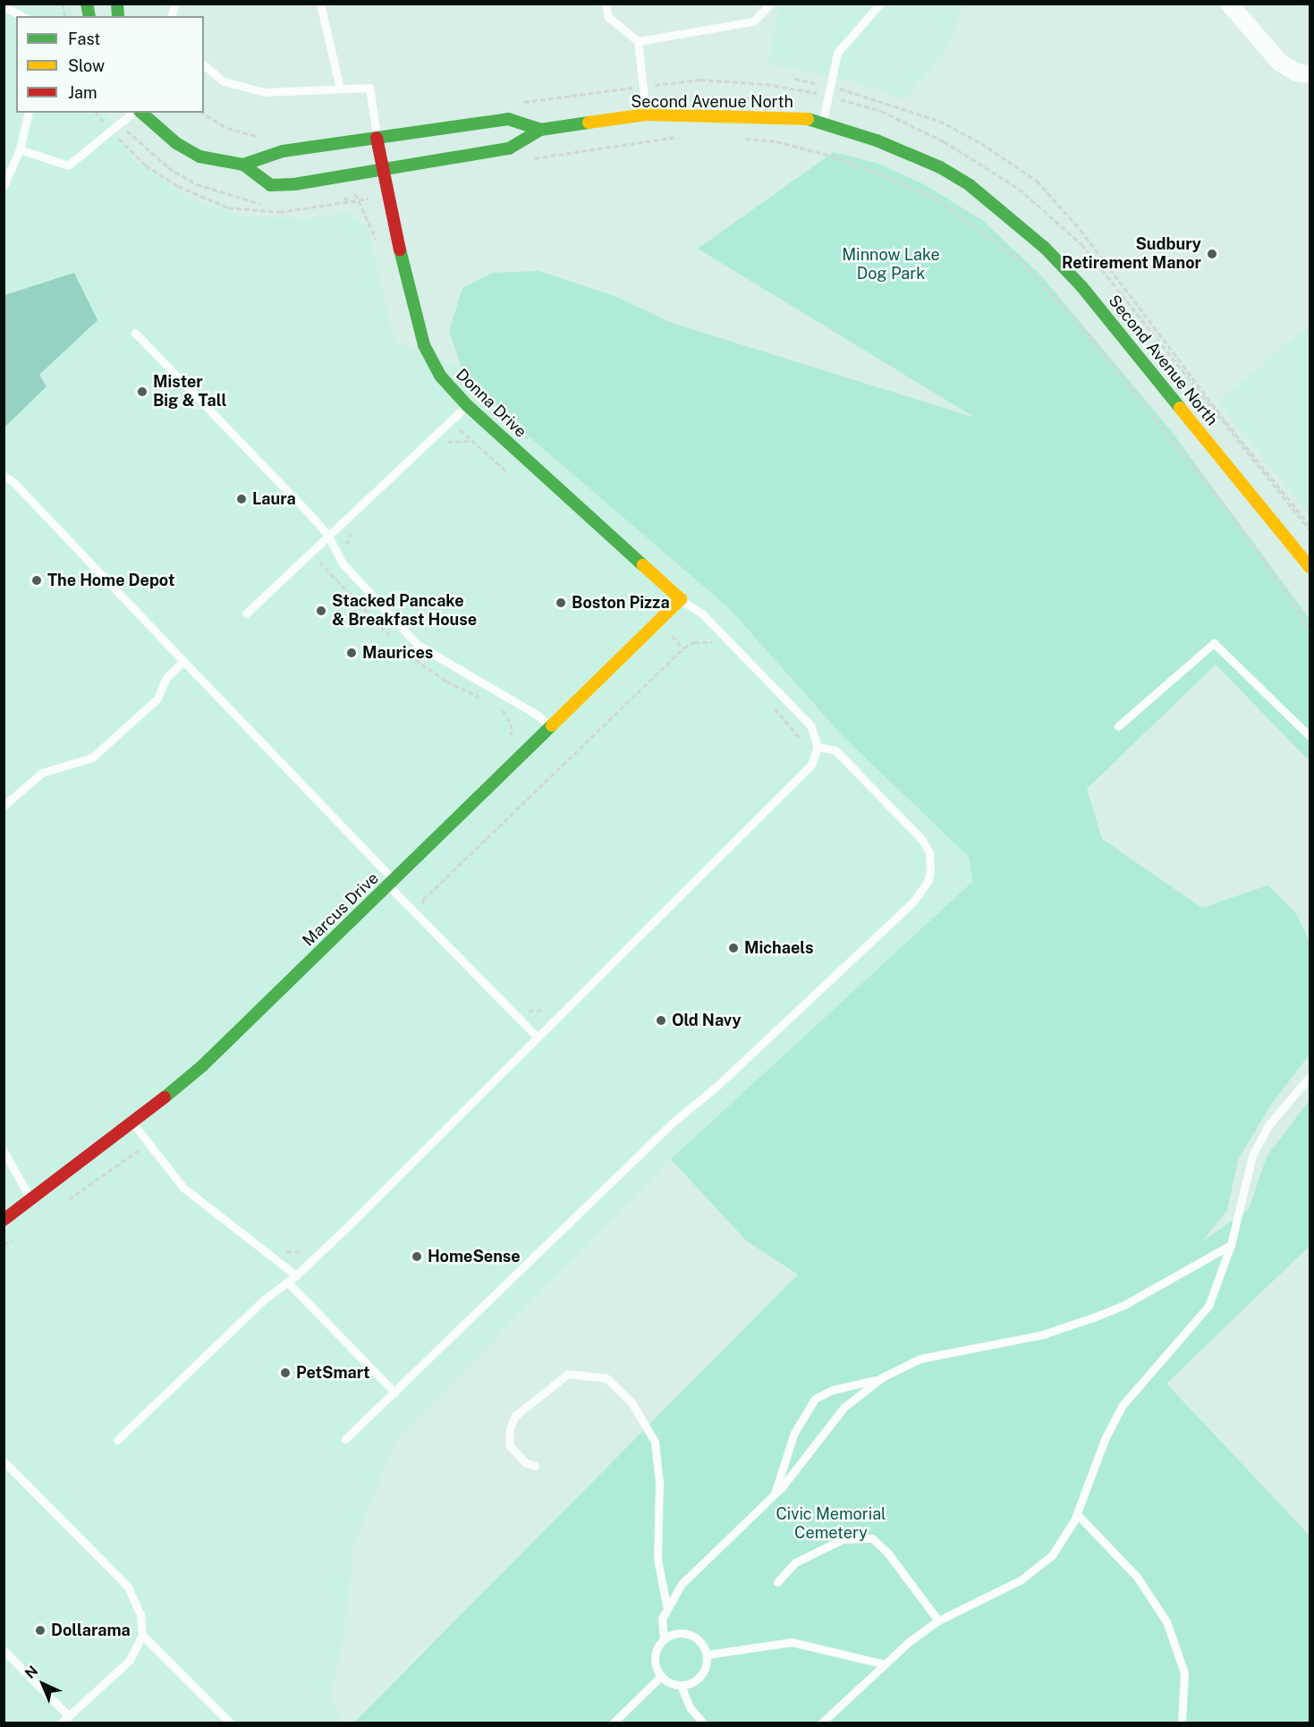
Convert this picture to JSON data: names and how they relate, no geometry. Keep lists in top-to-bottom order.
{
  "streets": {
    "main road": ["Second Avenue North", "Donna Drive", "Marcus Drive"]
  },
  "crossings": [
    ["Second Avenue North", "Donna Drive"],
    ["Donna Drive", "Marcus Drive"]
  ],
  "parks": ["Minnow Lake Dog Park", "Civic Memorial Cemetery"],
  "places": [
    "Sudbury Retirement Manor",
    "Mister Big & Tall",
    "Laura",
    "The Home Depot",
    "Boston Pizza",
    "Stacked Pancake & Breakfast House",
    "Maurices",
    "Michaels",
    "Old Navy",
    "HomeSense",
    "PetSmart",
    "Dollarama"
  ],
  "legend": ["Fast", "Slow", "Jam"],
  "north": "top left"
}
